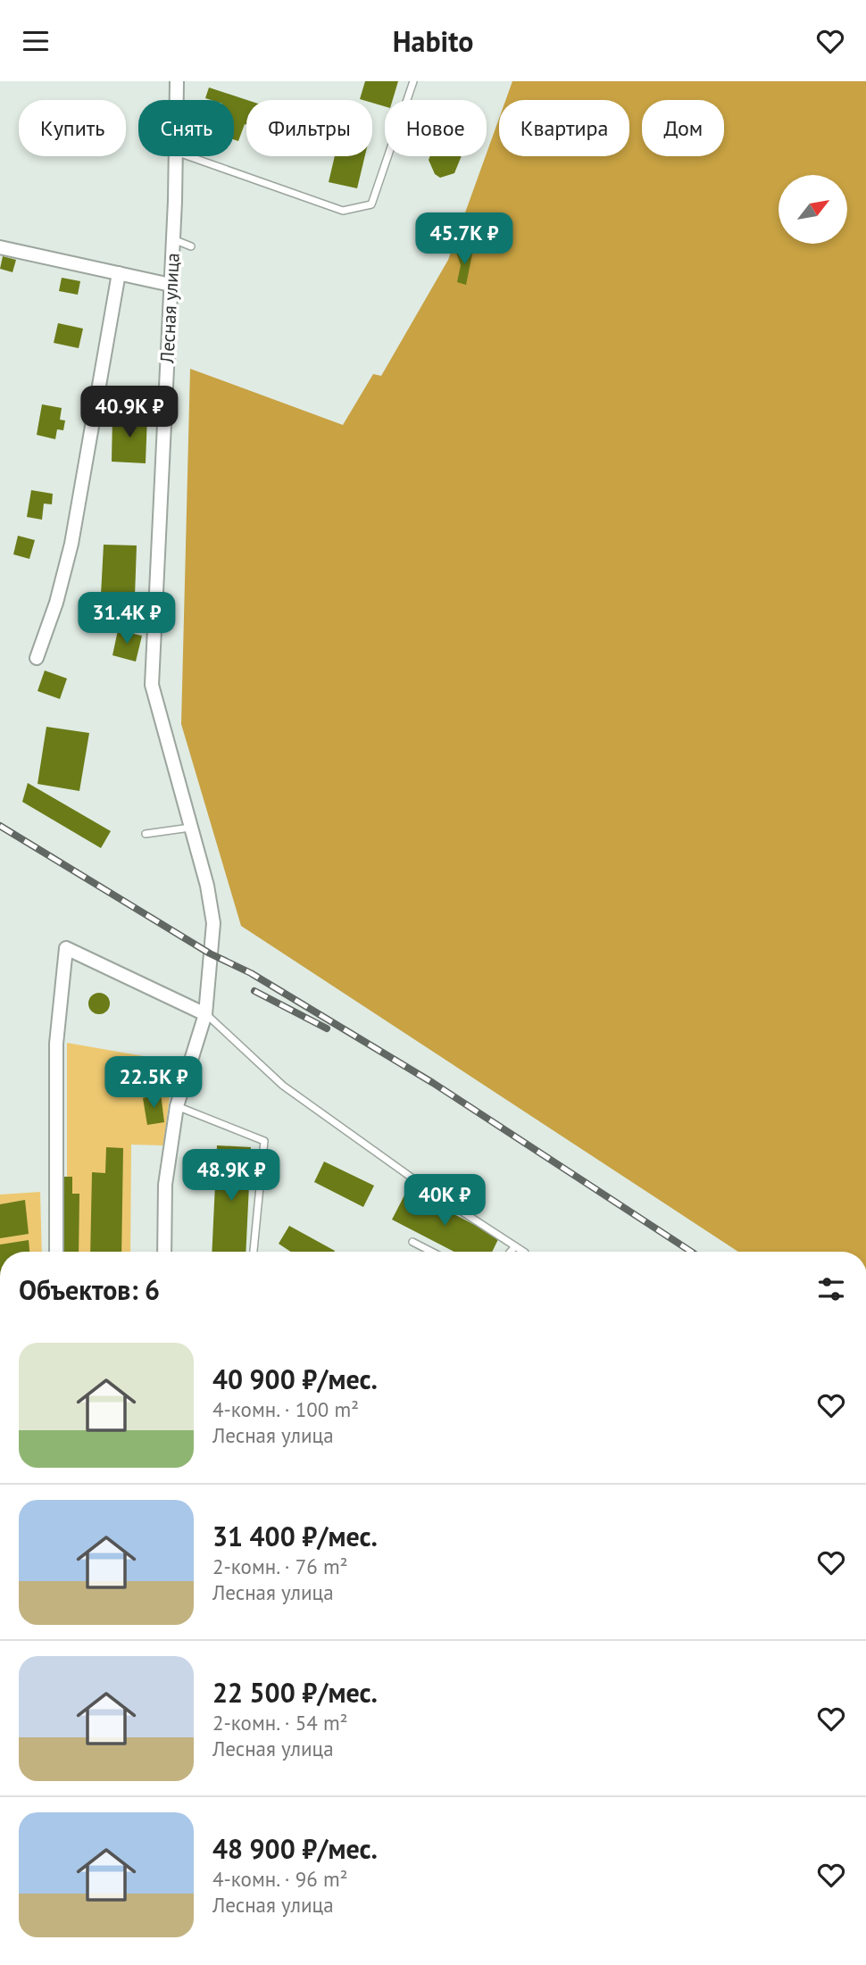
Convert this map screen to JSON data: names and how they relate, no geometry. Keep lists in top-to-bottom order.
{
  "streets": {
    "street": ["Лесная улица"]
  },
  "north": "top right",
  "page": {
    "header": "Habito",
    "chip": [
      "Купить",
      "Снять",
      "Фильтры",
      "Новое",
      "Квартира",
      "Дом"
    ],
    "price": [
      "45.7K ₽",
      "40.9K ₽",
      "31.4K ₽",
      "22.5K ₽",
      "48.9K ₽",
      "40K ₽"
    ],
    "heading": "Объектов: 6",
    "list": [
      {
        "name": "40 900 ₽/мес.",
        "note": "4-комн. · 100 m² · Лесная улица"
      },
      {
        "name": "31 400 ₽/мес.",
        "note": "2-комн. · 76 m² · Лесная улица"
      },
      {
        "name": "22 500 ₽/мес.",
        "note": "2-комн. · 54 m² · Лесная улица"
      },
      {
        "name": "48 900 ₽/мес.",
        "note": "4-комн. · 96 m² · Лесная улица"
      }
    ]
  }
}
